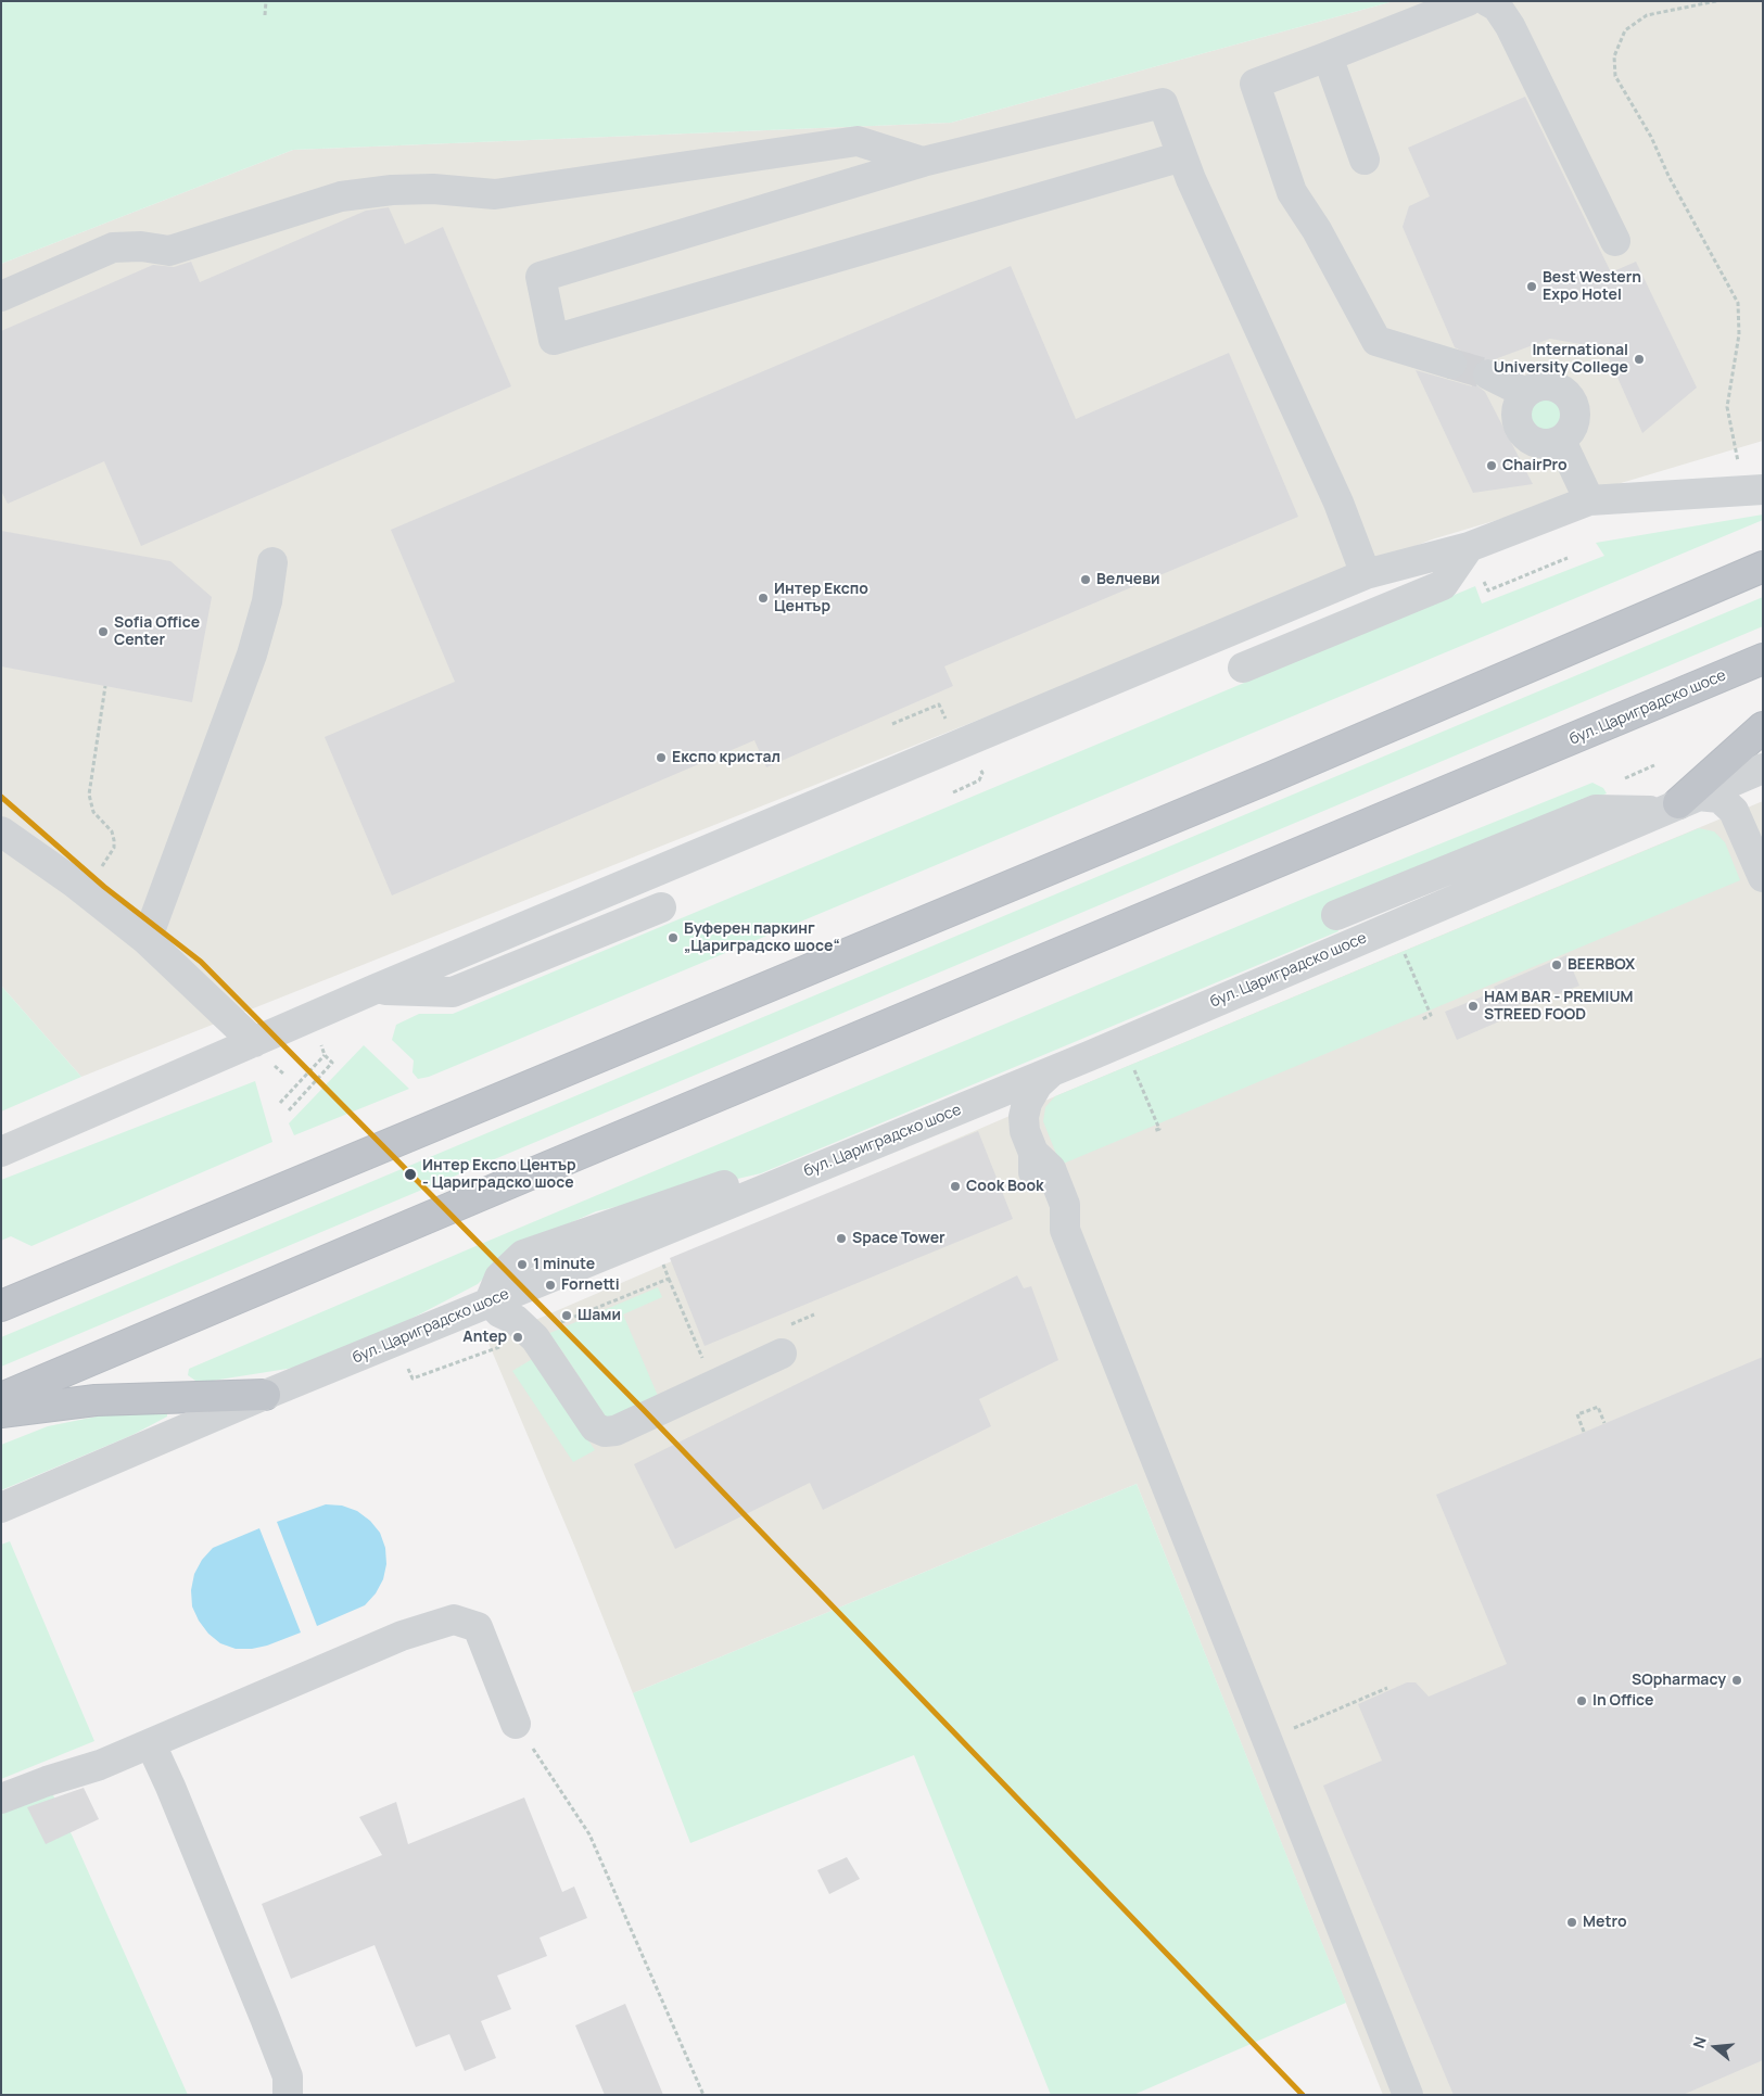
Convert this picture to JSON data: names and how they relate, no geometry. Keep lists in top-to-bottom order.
{
  "streets": {
    "highway": ["бул. Цариградско шосе"]
  },
  "places": [
    "Best Western Expo Hotel",
    "International University College",
    "ChairPro",
    "Велчеви",
    "Интер Експо Център",
    "Sofia Office Center",
    "Експо кристал",
    "Буферен паркинг „Цариградско шосе“",
    "BEERBOX",
    "HAM BAR - PREMIUM STREED FOOD",
    "Интер Експо Център - Цариградско шосе",
    "Cook Book",
    "Space Tower",
    "1 minute",
    "Fornetti",
    "Шами",
    "Antep",
    "SOpharmacy",
    "In Office",
    "Metro"
  ],
  "north": "left"
}
